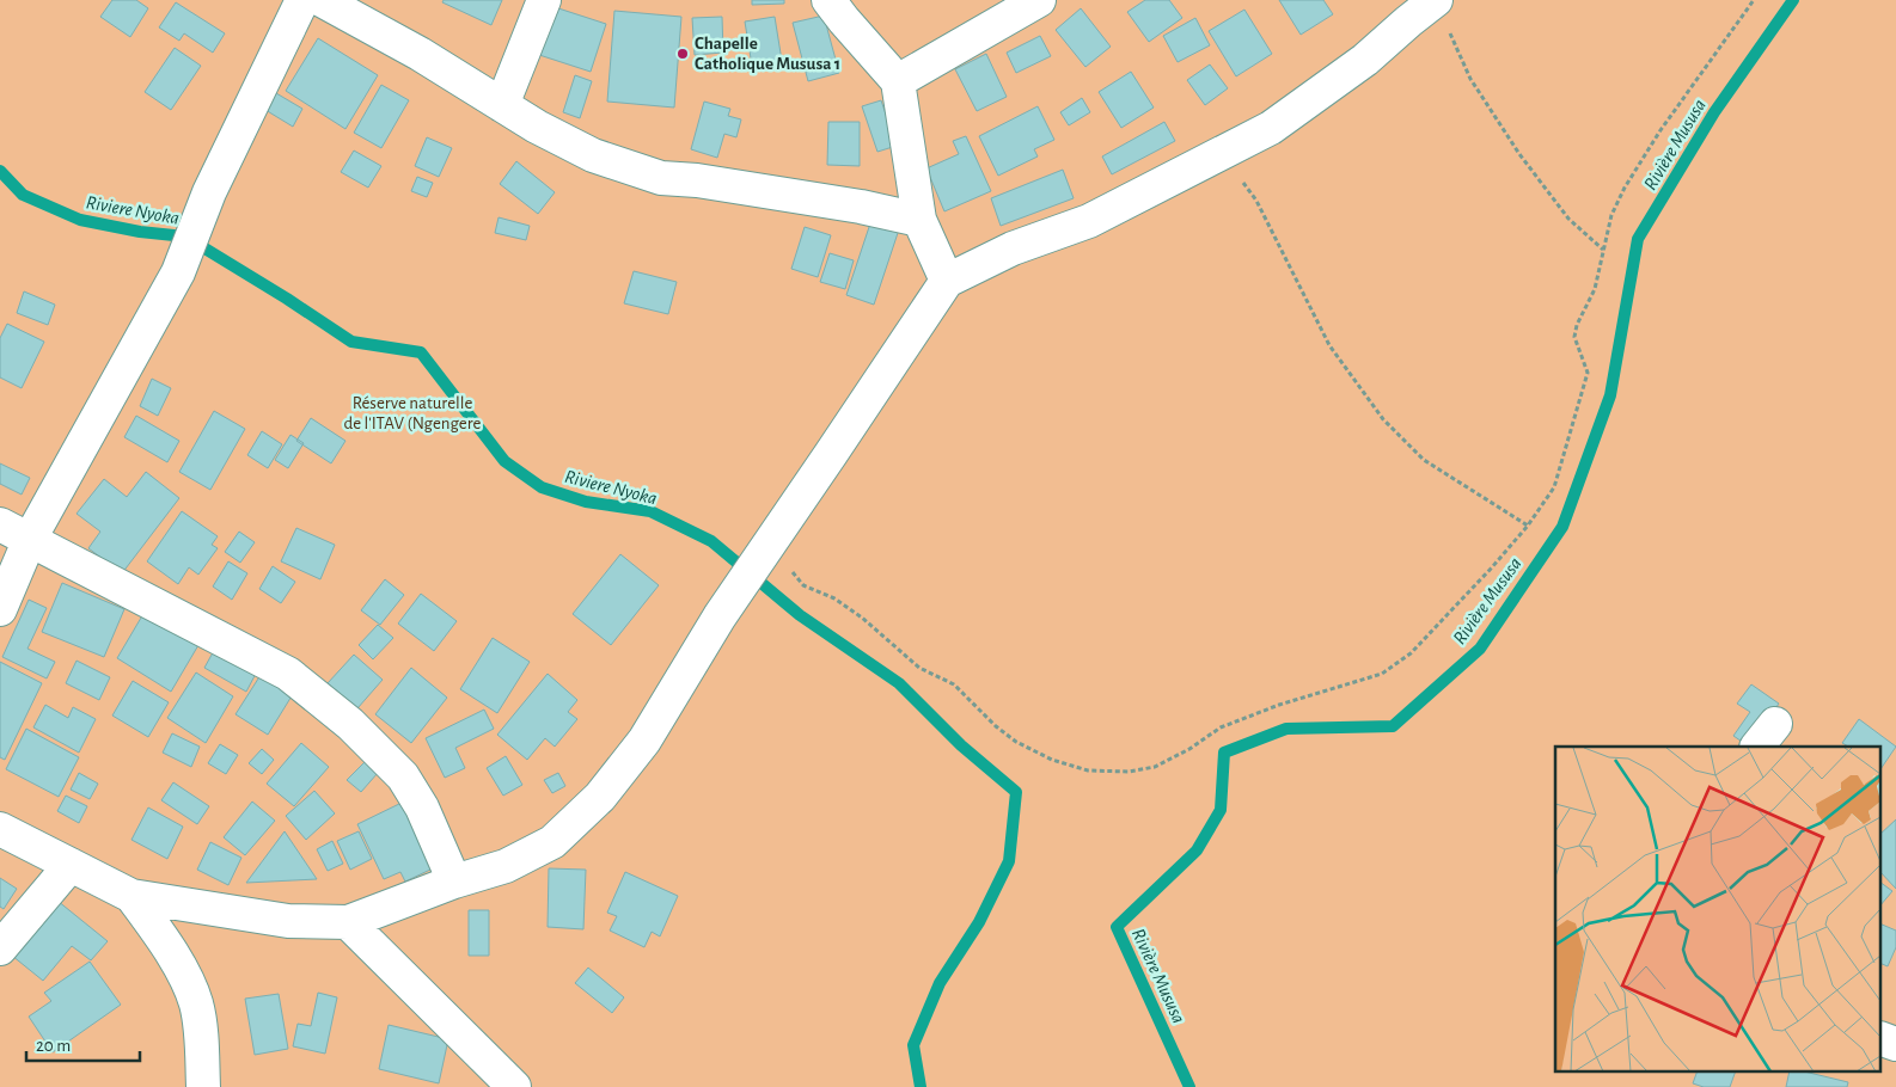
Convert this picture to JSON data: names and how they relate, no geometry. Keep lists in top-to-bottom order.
{
  "water": ["Rivière Mususa", "Riviere Nyoka"],
  "parks": ["Réserve naturelle de l'ITAV (Ngengere"],
  "places": ["Chapelle Catholique Mususa 1"],
  "scale_bar": "20 m"
}
